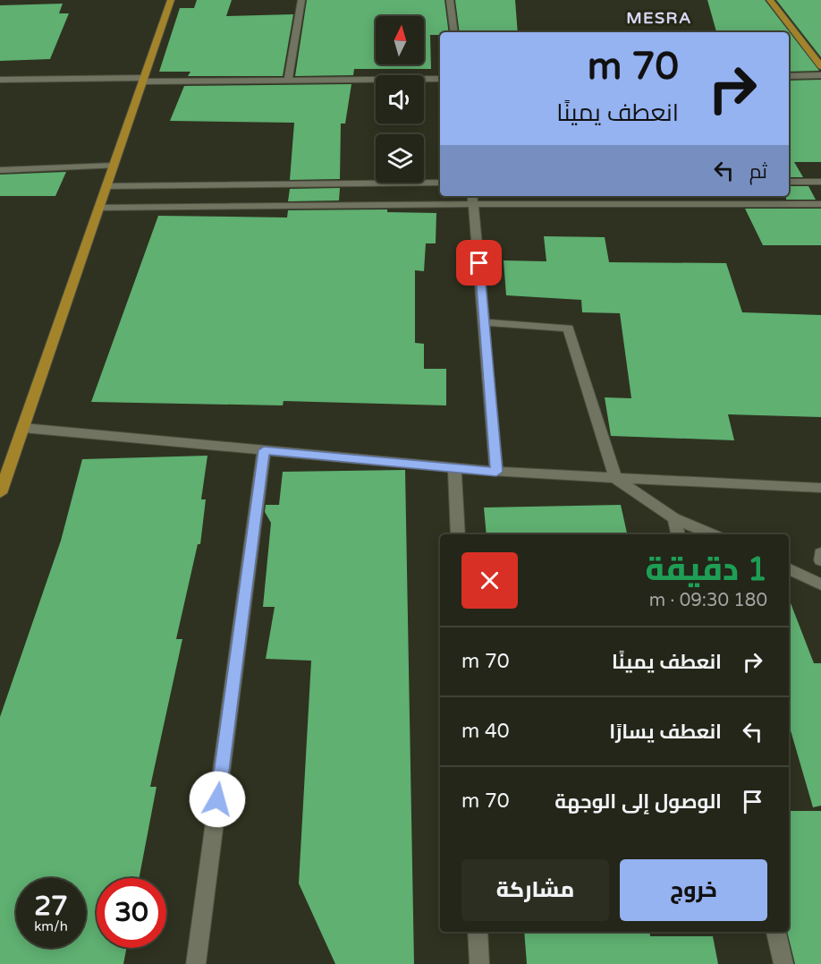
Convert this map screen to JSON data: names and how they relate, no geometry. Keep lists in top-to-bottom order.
{
  "districts": ["MESRA"],
  "north": "top",
  "page": {
    "turn": ["70 m", "انعطف يمينًا"],
    "then": "ثم",
    "heading": ["1 دقيقة", "180 m · 09:30"],
    "list": [
      {
        "name": "انعطف يمينًا",
        "value": "70 m"
      },
      {
        "name": "انعطف يسارًا",
        "value": "40 m"
      },
      {
        "name": "الوصول إلى الوجهة",
        "value": "70 m"
      }
    ],
    "buttons": ["خروج", "مشاركة"],
    "speed": "27 km/h",
    "limit": "30"
  }
}
